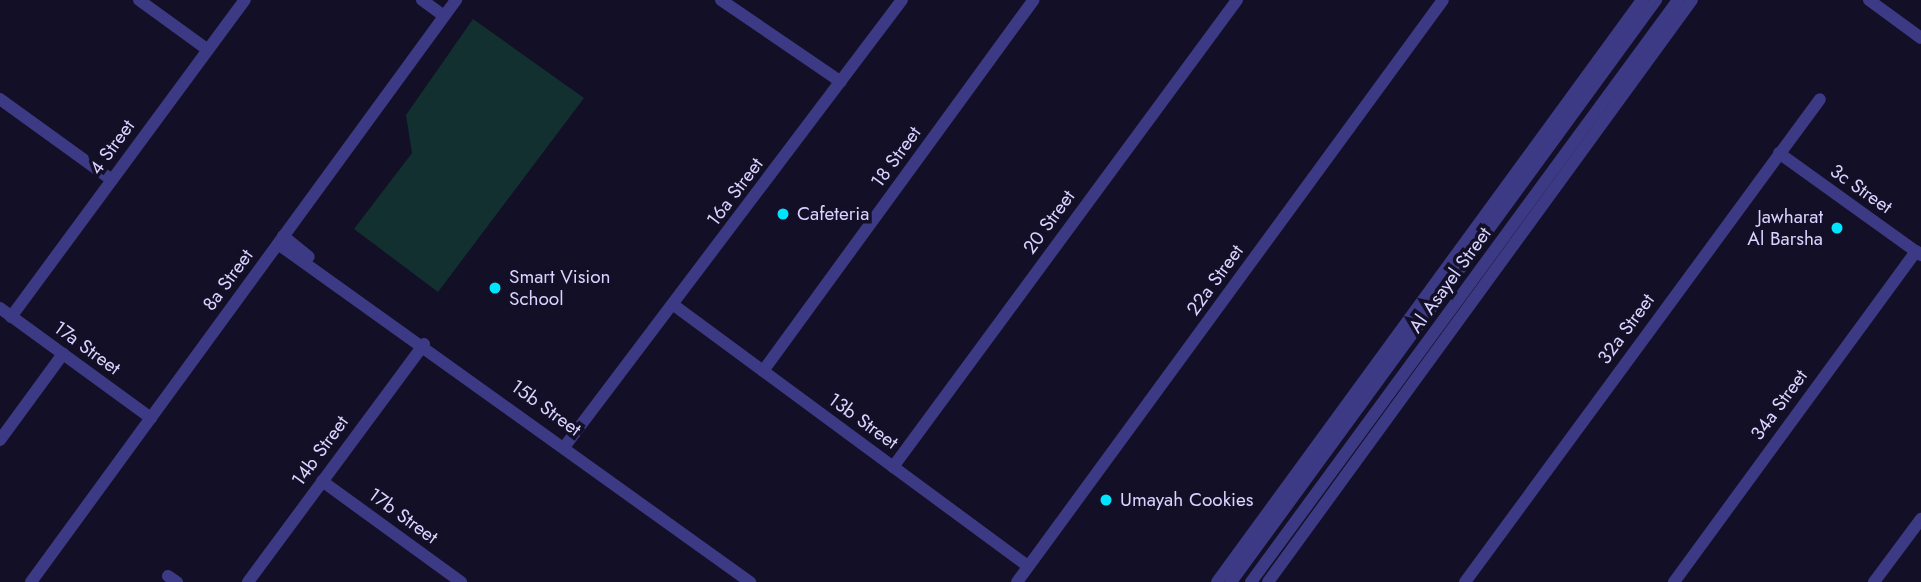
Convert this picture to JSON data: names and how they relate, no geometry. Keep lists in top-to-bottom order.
{
  "streets": {
    "street": [
      "4 Street",
      "18 Street",
      "3c Street",
      "16a Street",
      "20 Street",
      "8a Street",
      "22a Street",
      "Al Asayel Street",
      "32a Street",
      "17a Street",
      "34a Street",
      "15b Street",
      "13b Street",
      "14b Street",
      "17b Street"
    ]
  },
  "crossings": [
    ["4 Street", "17a Street"],
    ["18 Street", "13b Street"],
    ["3c Street", "32a Street"],
    ["3c Street", "34a Street"],
    ["16a Street", "15b Street"],
    ["16a Street", "13b Street"],
    ["20 Street", "13b Street"],
    ["8a Street", "17a Street"],
    ["8a Street", "15b Street"],
    ["22a Street", "13b Street"],
    ["15b Street", "14b Street"],
    ["14b Street", "17b Street"]
  ],
  "places": [
    "Cafeteria",
    "Jawharat Al Barsha",
    "Smart Vision School",
    "Umayah Cookies"
  ]
}
